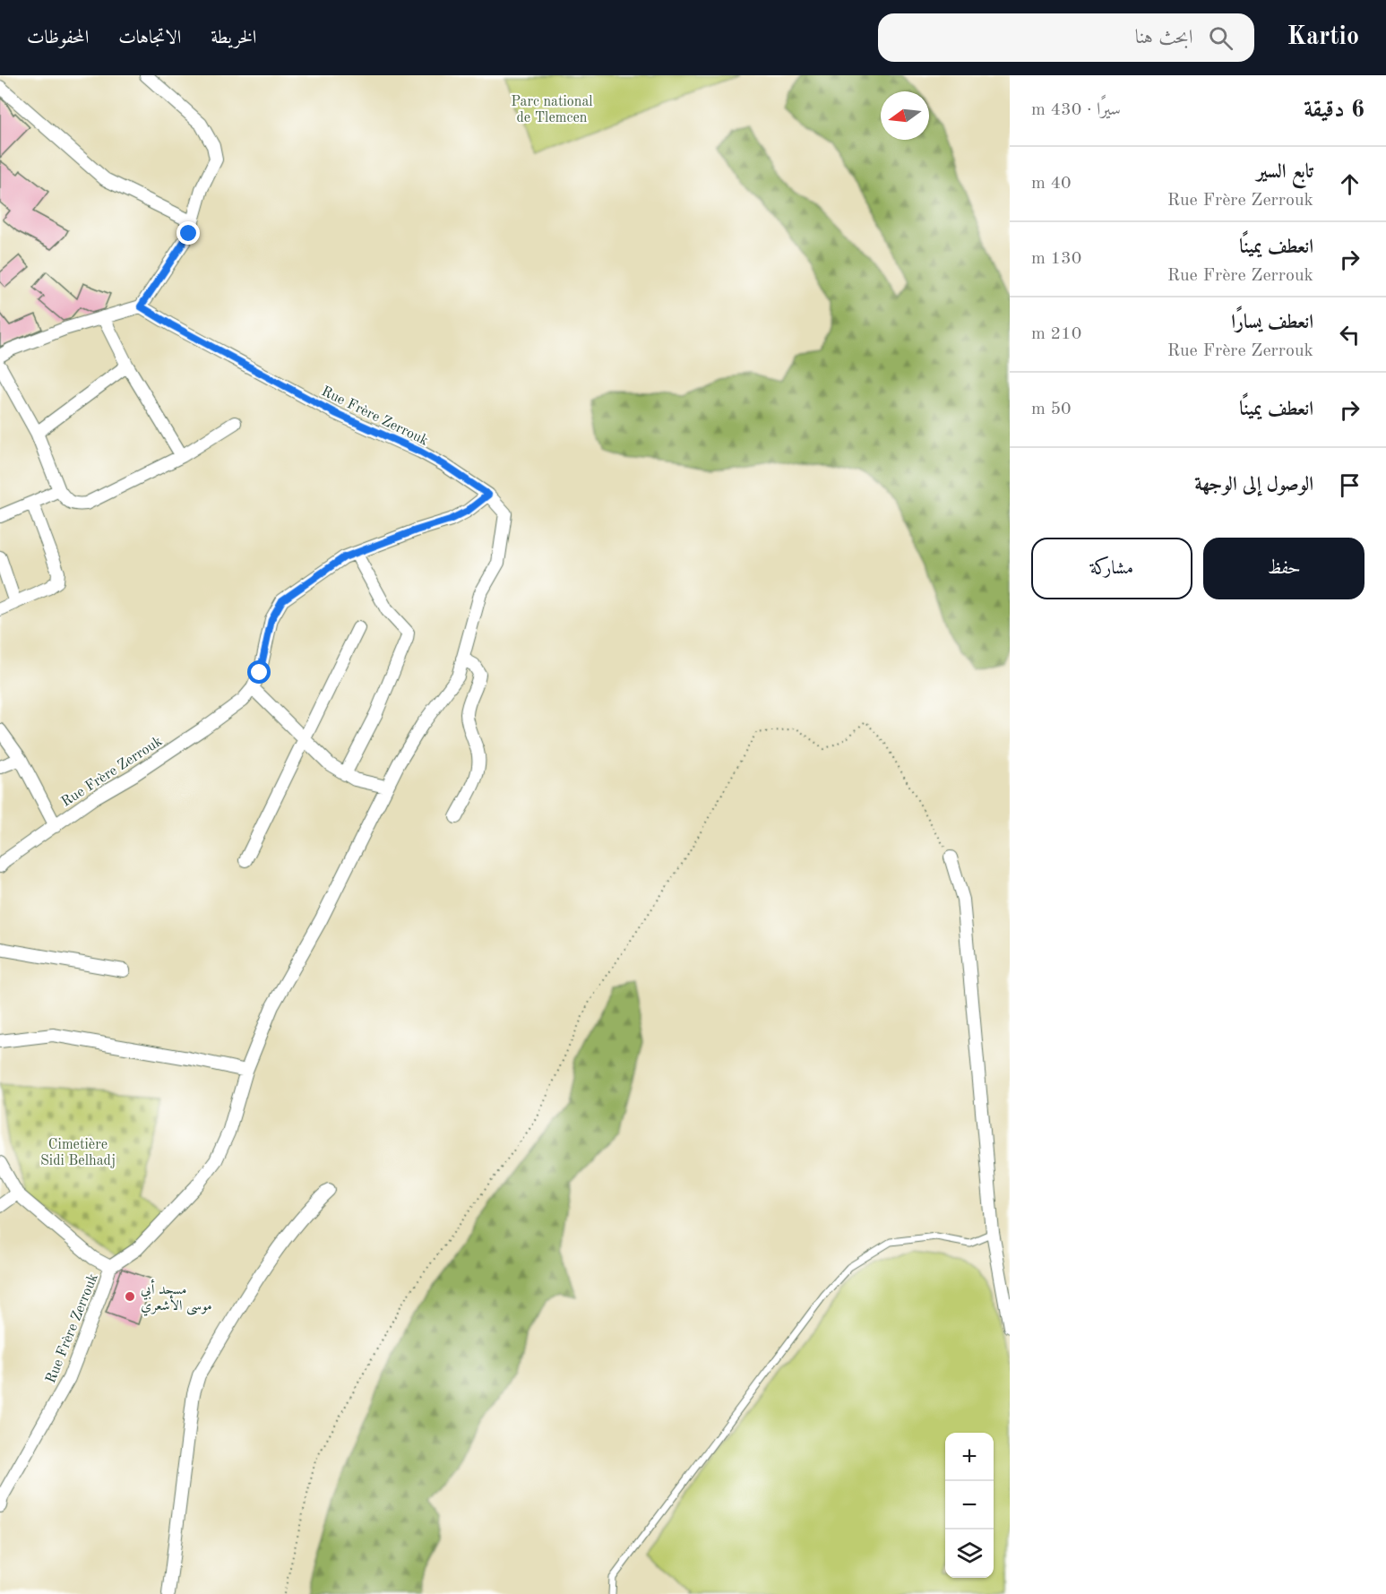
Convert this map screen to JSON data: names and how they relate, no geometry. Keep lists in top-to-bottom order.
{
  "streets": {
    "street": ["Rue Frère Zerrouk"]
  },
  "parks": ["Parc national de Tlemcen", "Cimetière Sidi Belhadj"],
  "places": ["مسجد أبي موسى الأشعري"],
  "north": "left",
  "page": {
    "header": "Kartio",
    "search": "ابحث هنا",
    "nav": ["الخريطة", "الاتجاهات", "المحفوظات"],
    "heading": ["6 دقيقة", "سيرًا · 430 m"],
    "list": [
      ["تابع السير", "Rue Frère Zerrouk", "40 m"],
      ["انعطف يمينًا", "Rue Frère Zerrouk", "130 m"],
      ["انعطف يسارًا", "Rue Frère Zerrouk", "210 m"],
      ["انعطف يمينًا", "50 m"],
      "الوصول إلى الوجهة"
    ],
    "buttons": ["حفظ", "مشاركة"],
    "map_buttons": ["+", "−"]
  }
}
